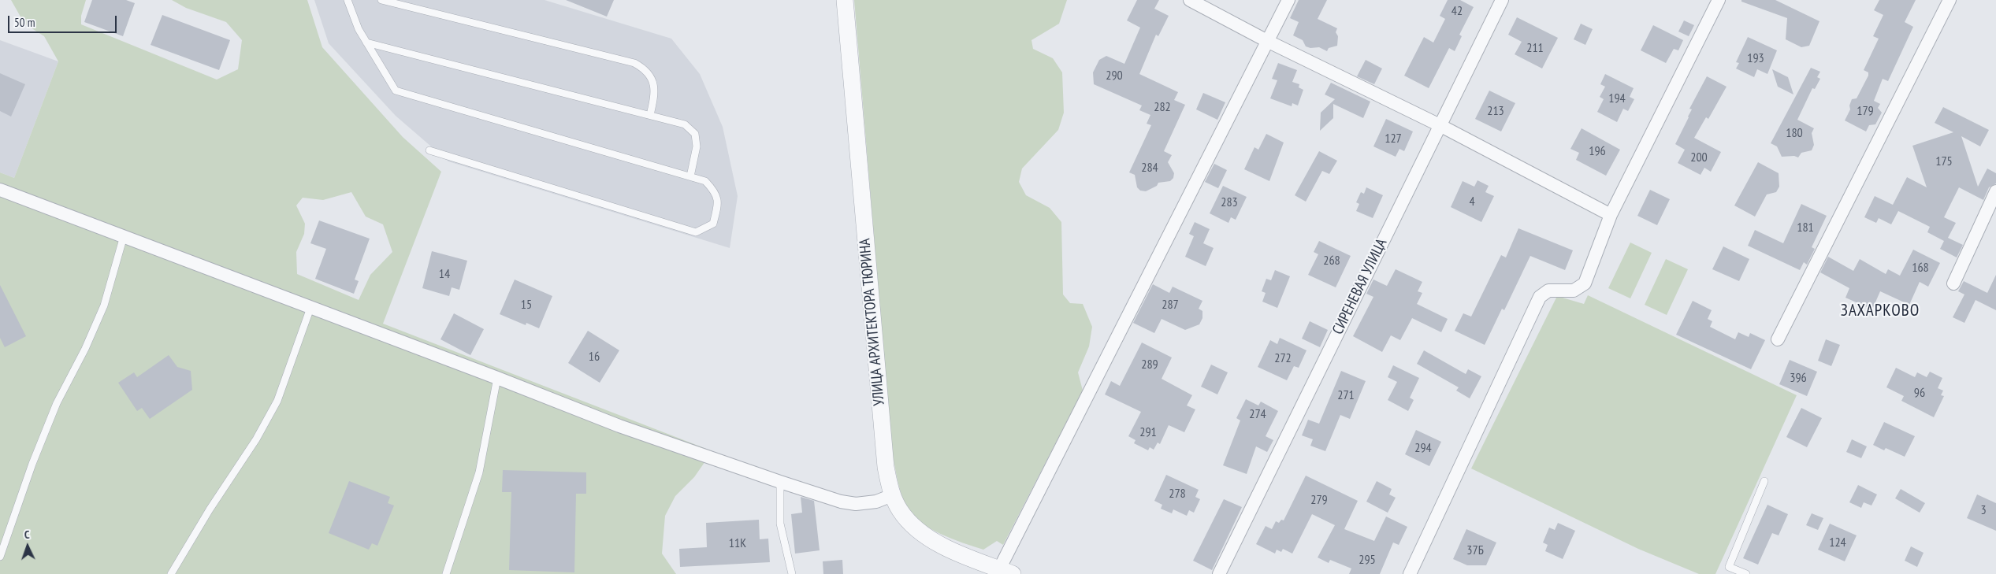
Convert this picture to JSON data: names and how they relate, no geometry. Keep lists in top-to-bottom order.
{
  "streets": {
    "street": ["СИРЕНЕВАЯ УЛИЦА", "УЛИЦА АРХИТЕКТОРА ТЮРИНА"]
  },
  "districts": ["ЗАХАРКОВО"],
  "house_numbers": [
    "42",
    "211",
    "193",
    "290",
    "194",
    "282",
    "213",
    "179",
    "180",
    "127",
    "196",
    "200",
    "175",
    "284",
    "4",
    "283",
    "181",
    "268",
    "168",
    "14",
    "15",
    "287",
    "16",
    "272",
    "289",
    "396",
    "96",
    "271",
    "274",
    "291",
    "294",
    "278",
    "279",
    "3",
    "124",
    "11К",
    "37Б",
    "295"
  ],
  "scale_bar": "50 m",
  "north": "top"
}
